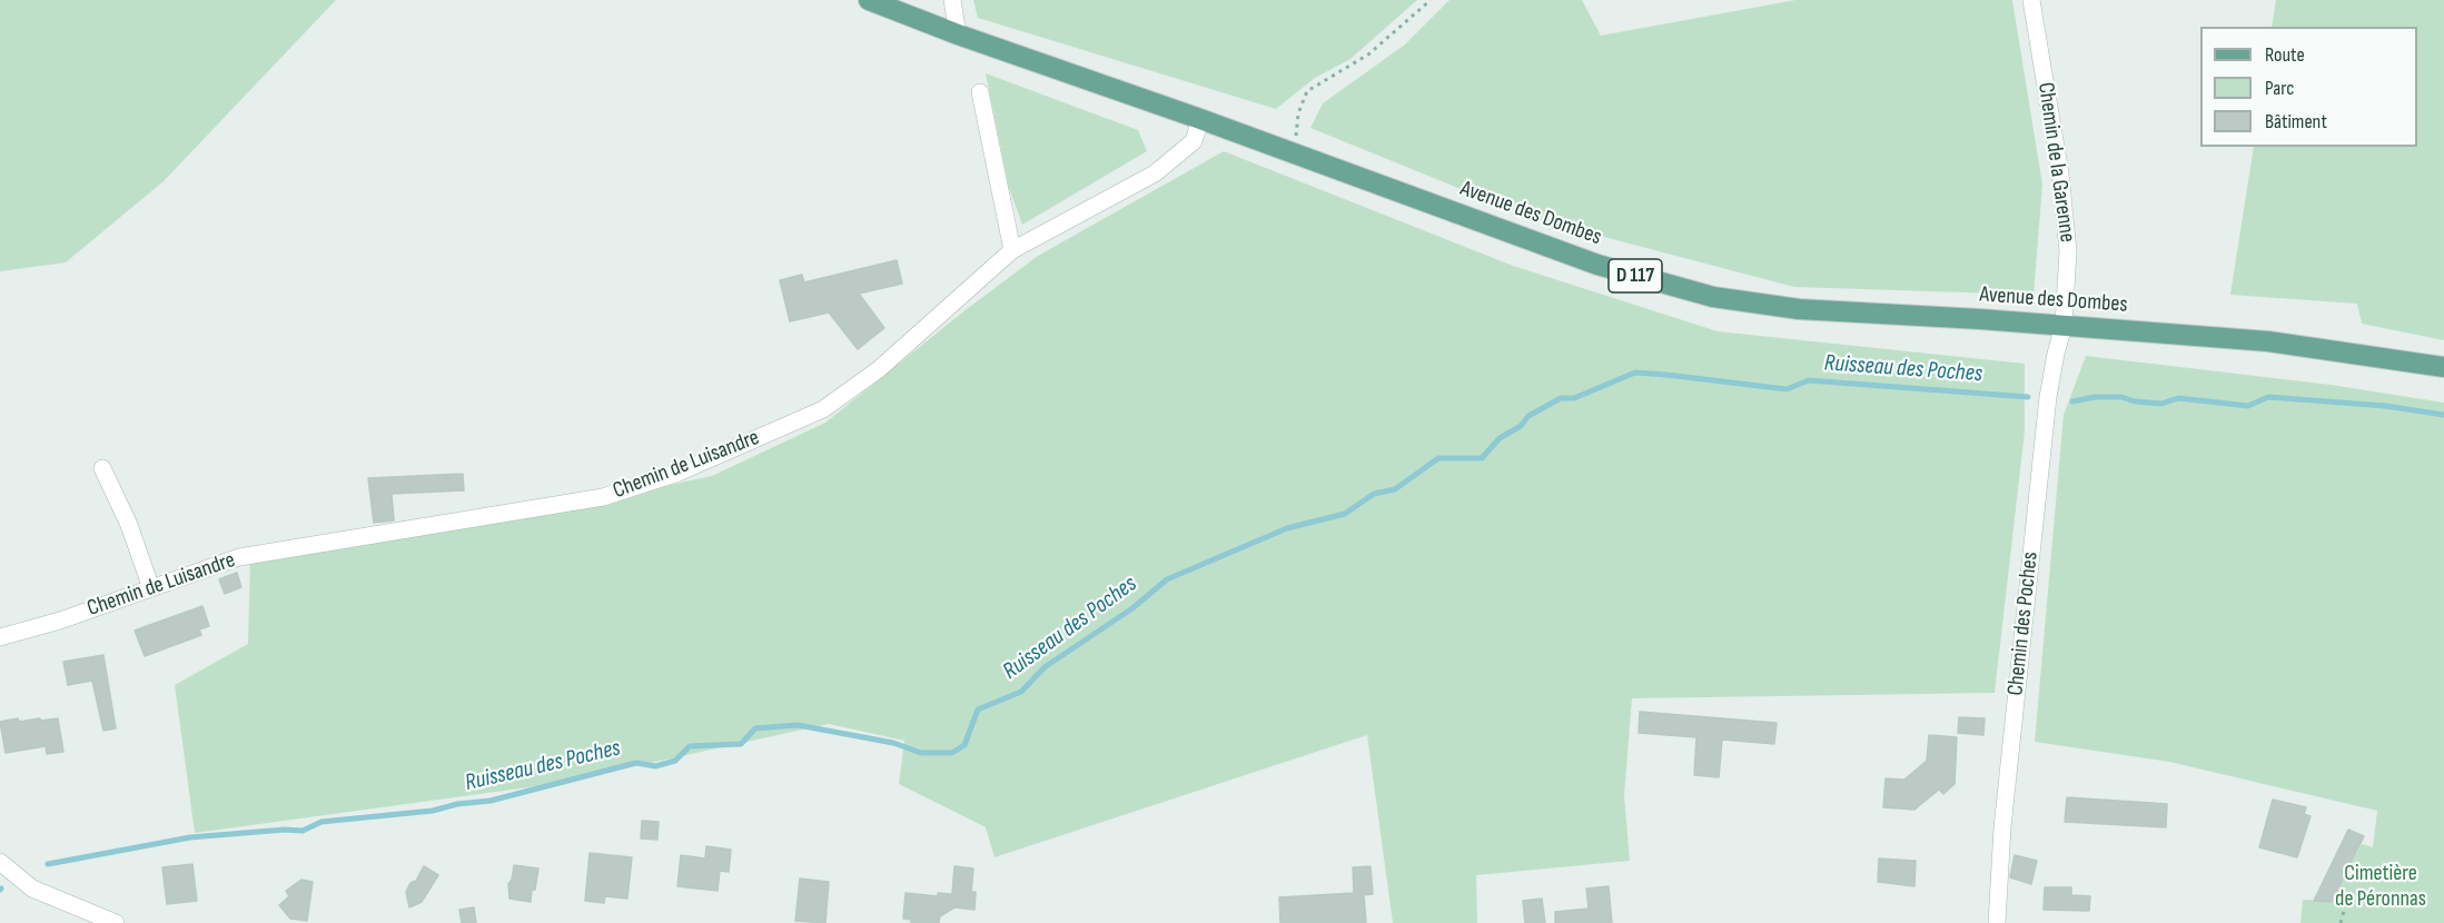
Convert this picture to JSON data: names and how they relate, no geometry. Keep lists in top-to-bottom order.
{
  "streets": {
    "main road": ["Avenue des Dombes", "D 117"],
    "street": ["Chemin de la Garenne", "Chemin de Luisandre", "Chemin des Poches"]
  },
  "crossings": [
    ["Chemin de la Garenne", "Avenue des Dombes"],
    ["Chemin de la Garenne", "Chemin des Poches"],
    ["Avenue des Dombes", "Chemin de Luisandre"],
    ["Avenue des Dombes", "Chemin des Poches"]
  ],
  "water": ["Ruisseau des Poches"],
  "parks": ["Cimetière de Péronnas"],
  "legend": ["Route", "Parc", "Bâtiment"]
}
